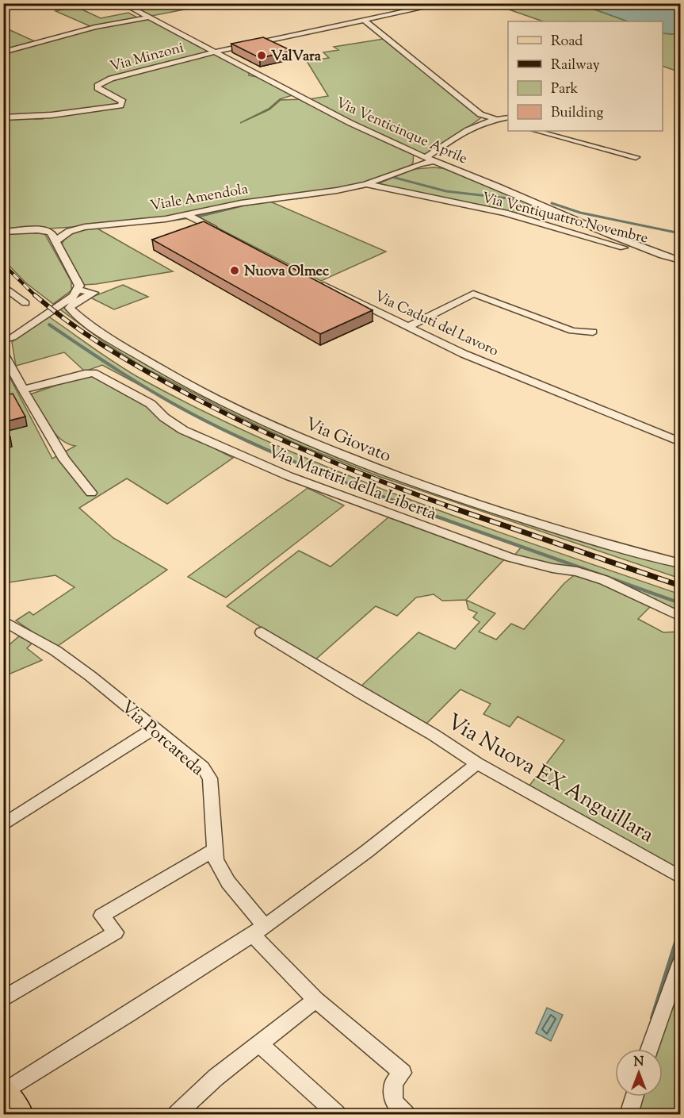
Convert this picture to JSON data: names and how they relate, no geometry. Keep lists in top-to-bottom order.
{
  "streets": {
    "street": [
      "Via Minzoni",
      "Via Venticinque Aprile",
      "Viale Amendola",
      "Via Ventiquattro Novembre",
      "Via Caduti del Lavoro",
      "Via Giovato",
      "Via Martiri della Libertà",
      "Via Porcareda",
      "Via Nuova EX Anguillara"
    ]
  },
  "crossings": [
    ["Via Minzoni", "Via Venticinque Aprile"],
    ["Via Venticinque Aprile", "Viale Amendola"],
    ["Via Venticinque Aprile", "Via Ventiquattro Novembre"],
    ["Viale Amendola", "Via Ventiquattro Novembre"]
  ],
  "places": ["ValVara", "Nuova Olmec"],
  "legend": [
    "Road",
    "Railway",
    "Park",
    "Building"
  ],
  "north": "top"
}
